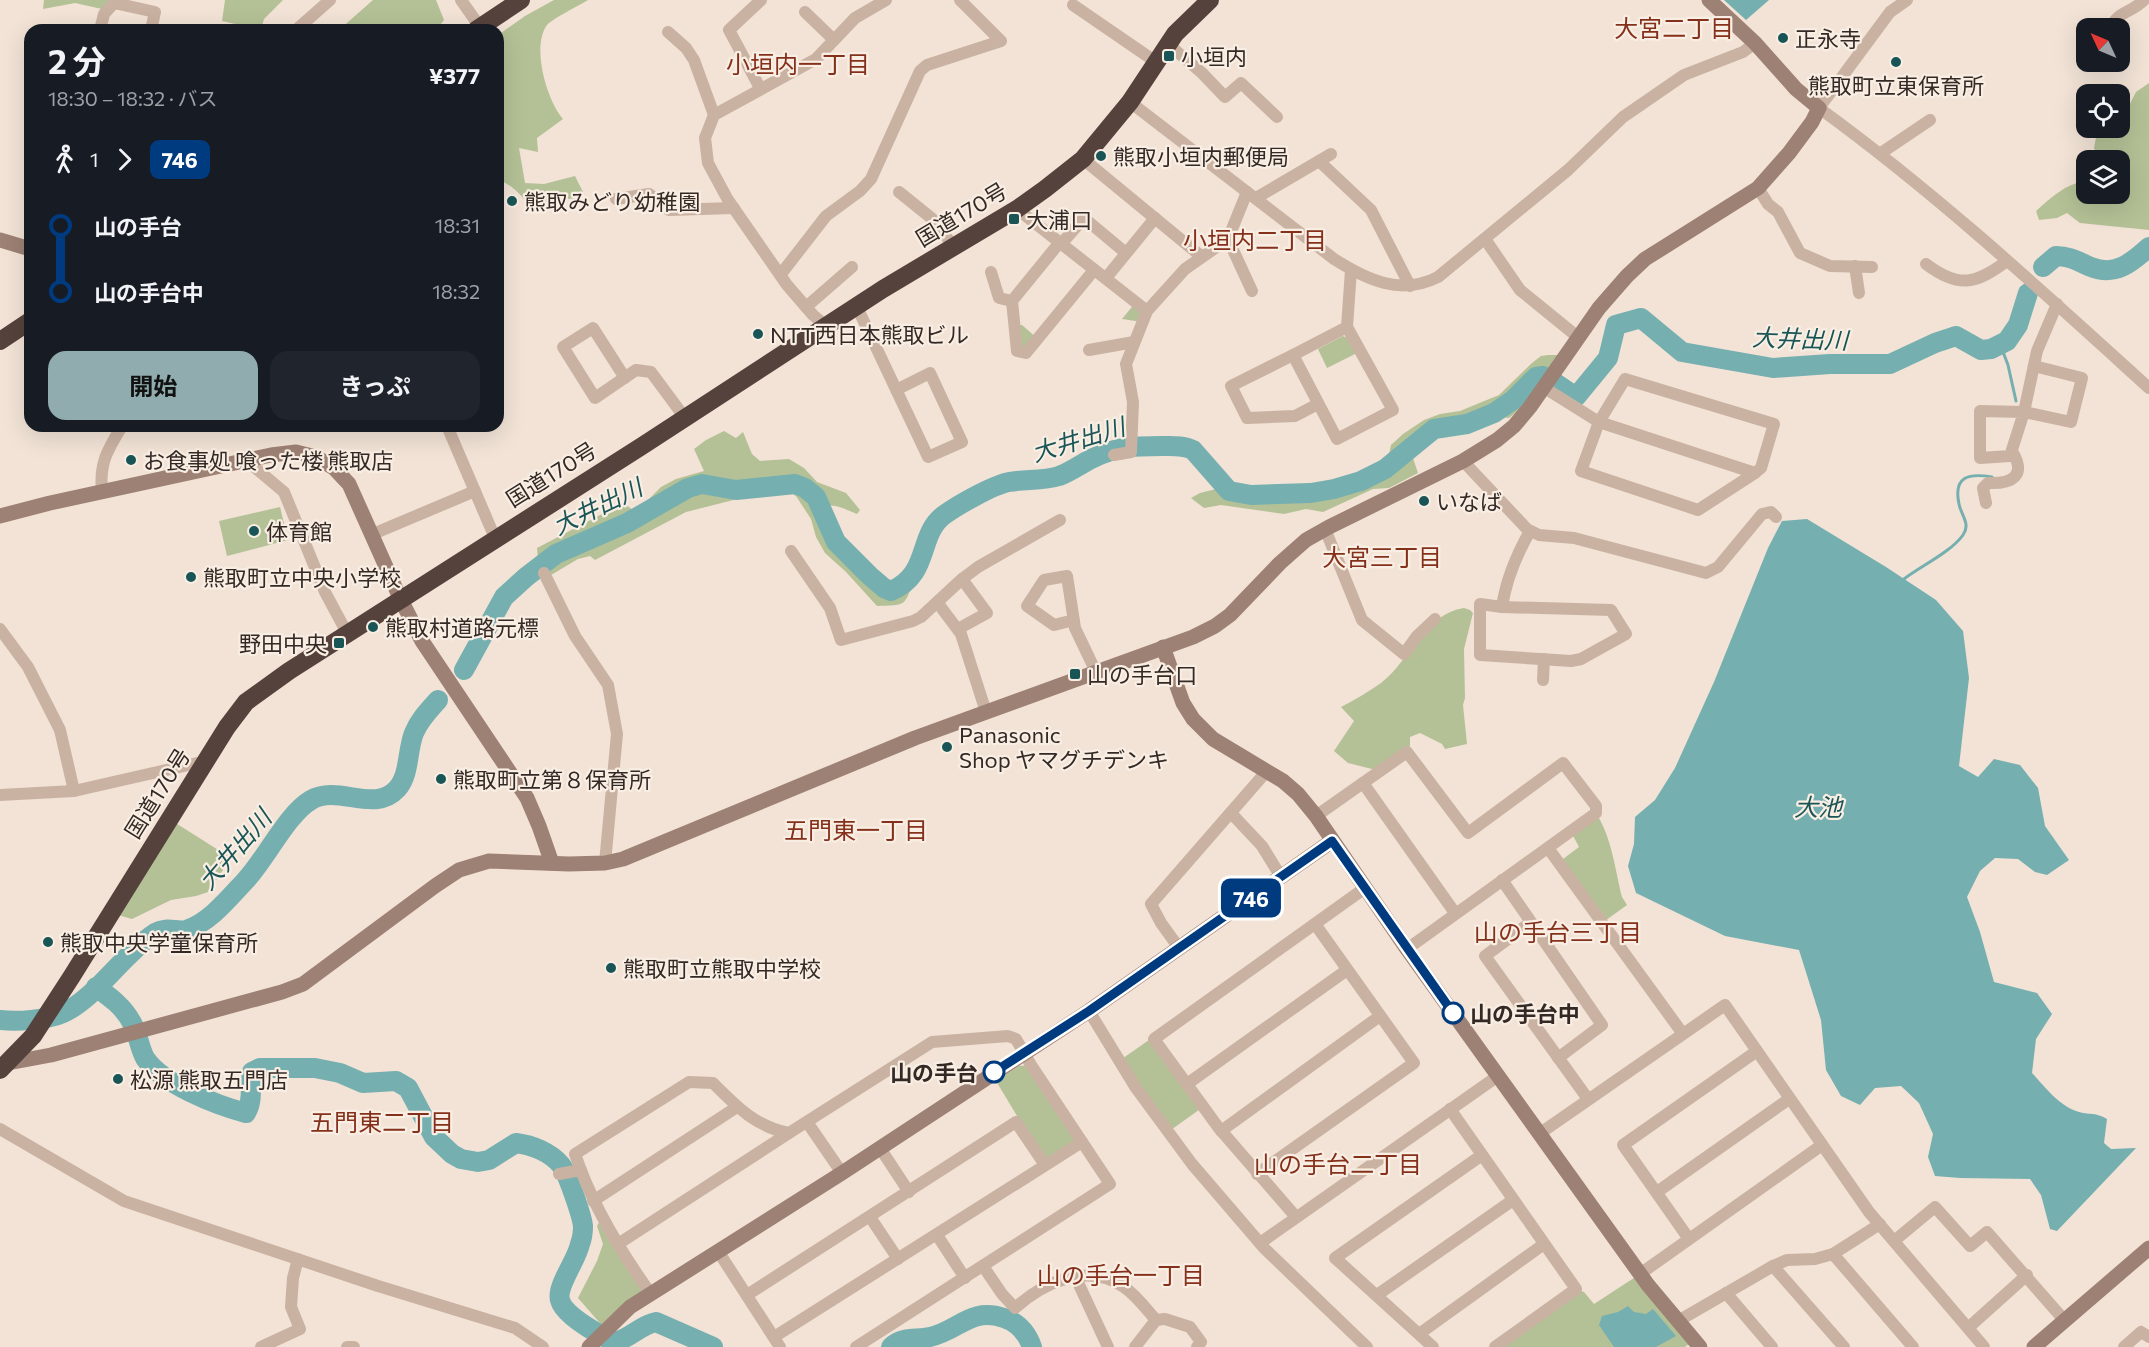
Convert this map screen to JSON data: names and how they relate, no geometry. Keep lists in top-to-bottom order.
{
  "streets": {
    "highway": ["国道170号"]
  },
  "districts": [
    "大宮二丁目",
    "小垣内一丁目",
    "小垣内二丁目",
    "大宮三丁目",
    "五門東一丁目",
    "山の手台三丁目",
    "五門東二丁目",
    "山の手台二丁目",
    "山の手台一丁目"
  ],
  "water": ["大井出川", "大池"],
  "places": {
    "other": [
      "正永寺",
      "熊取町立東保育所",
      "熊取小垣内郵便局",
      "熊取みどり幼稚園",
      "NTT西日本熊取ビル",
      "お食事処 喰った楼 熊取店",
      "いなば",
      "体育館",
      "熊取町立中央小学校",
      "熊取村道路元標",
      "Panasonic Shop ヤマグチデンキ",
      "熊取町立第８保育所",
      "熊取中央学童保育所",
      "熊取町立熊取中学校",
      "山の手台中",
      "山の手台",
      "松源 熊取五門店"
    ],
    "transit": [
      "小垣内",
      "大浦口",
      "野田中央",
      "山の手台口"
    ]
  },
  "lines": ["bus line 746"],
  "north": "top left",
  "page": {
    "on_map": "746",
    "heading": ["2 分", "18:30 – 18:32 · バス", "¥377"],
    "legs": ["1", "746"],
    "list": [
      {
        "name": "山の手台",
        "value": "18:31"
      },
      {
        "name": "山の手台中",
        "value": "18:32"
      }
    ],
    "buttons": ["開始", "きっぷ"]
  }
}
